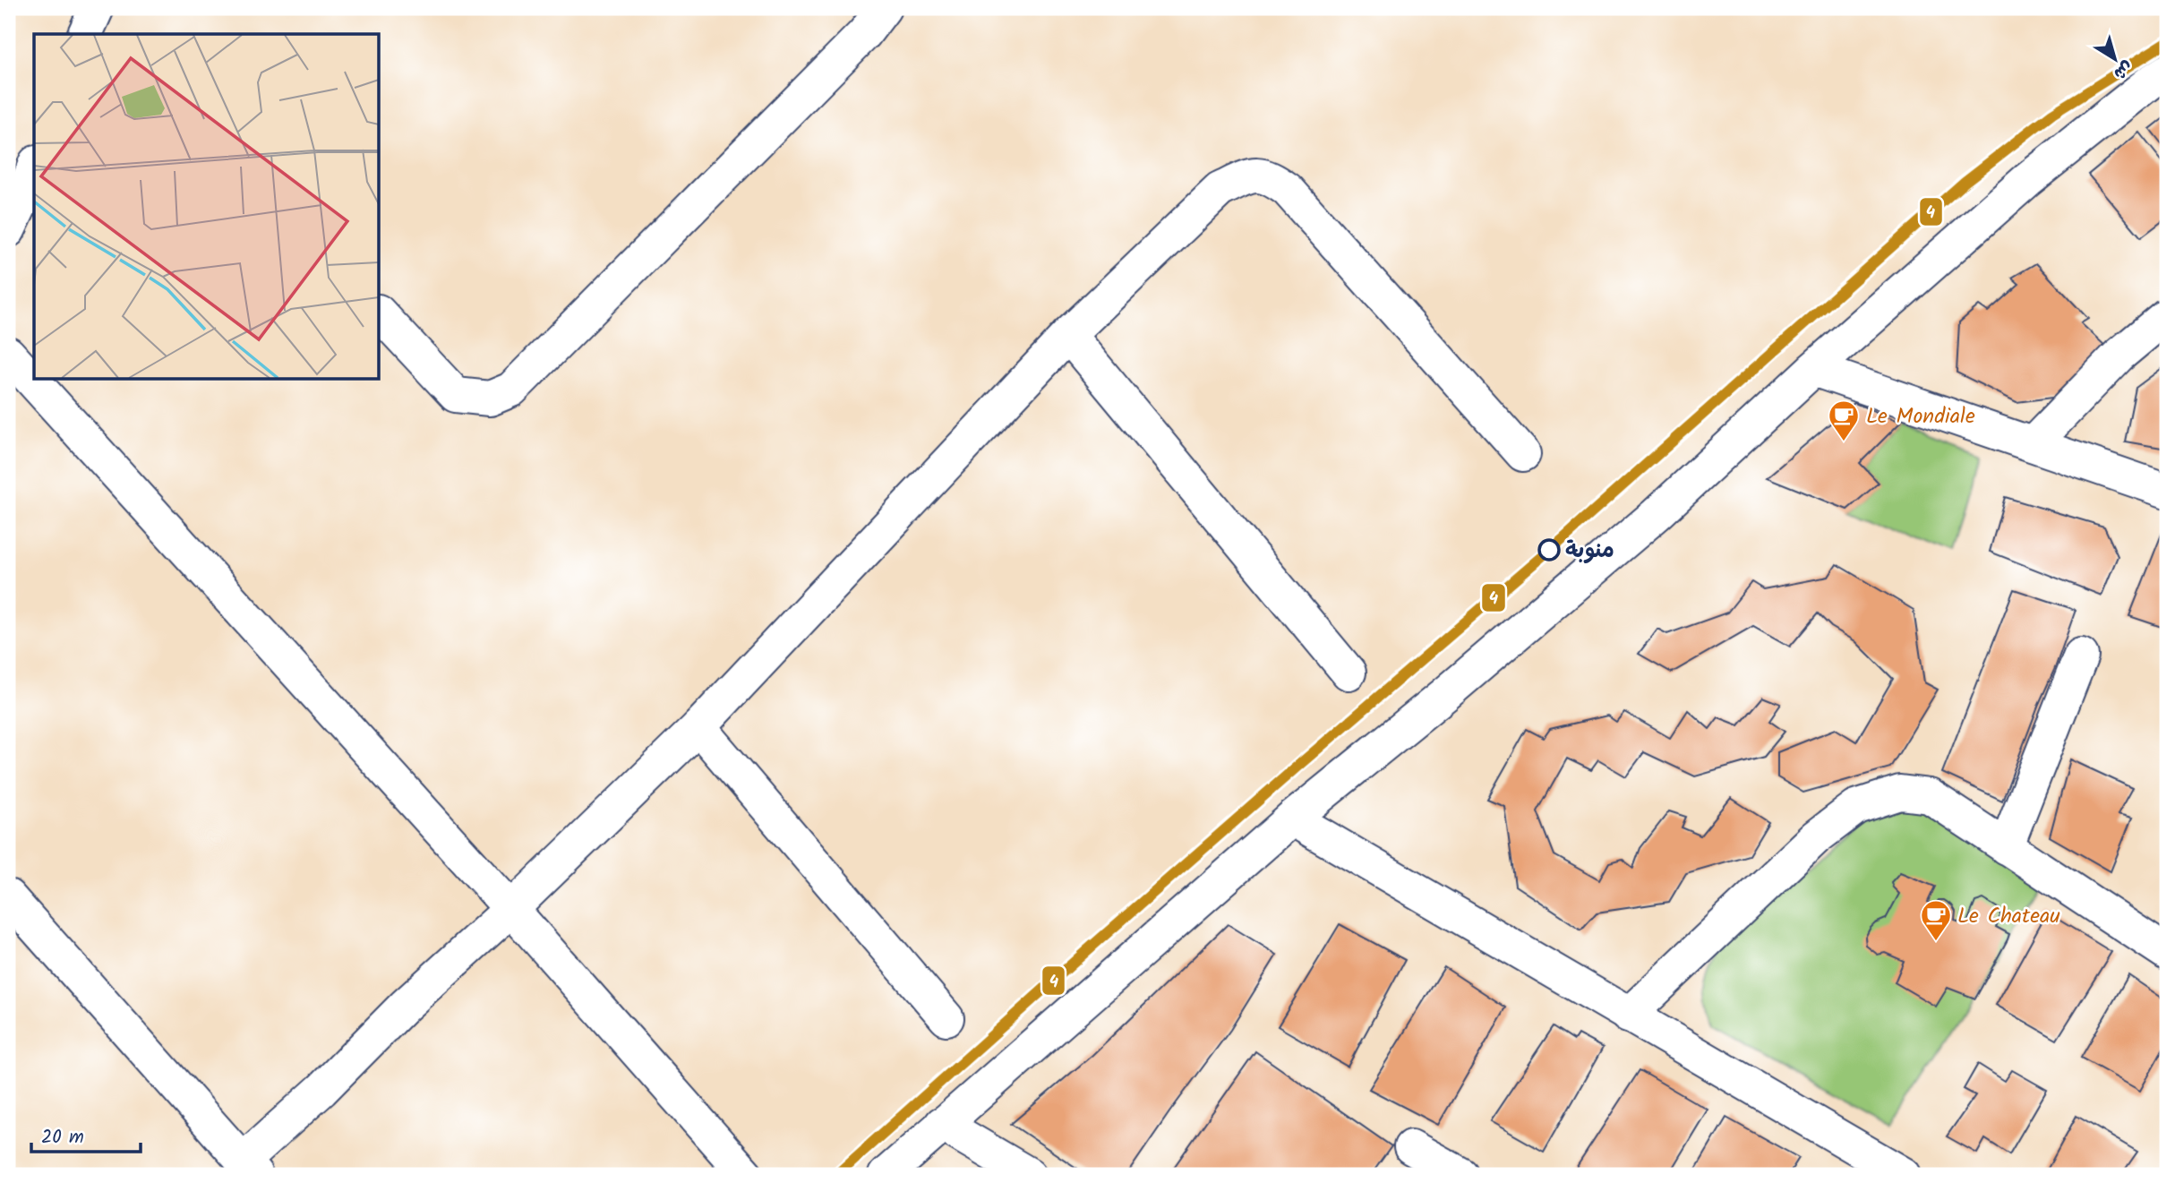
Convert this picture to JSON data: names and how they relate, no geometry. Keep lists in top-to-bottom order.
{
  "places": {
    "cafe": ["Le Mondiale", "Le Chateau"],
    "other": ["منوبة"]
  },
  "lines": ["transit line 4"],
  "scale_bar": "20 m",
  "north": "bottom right"
}
